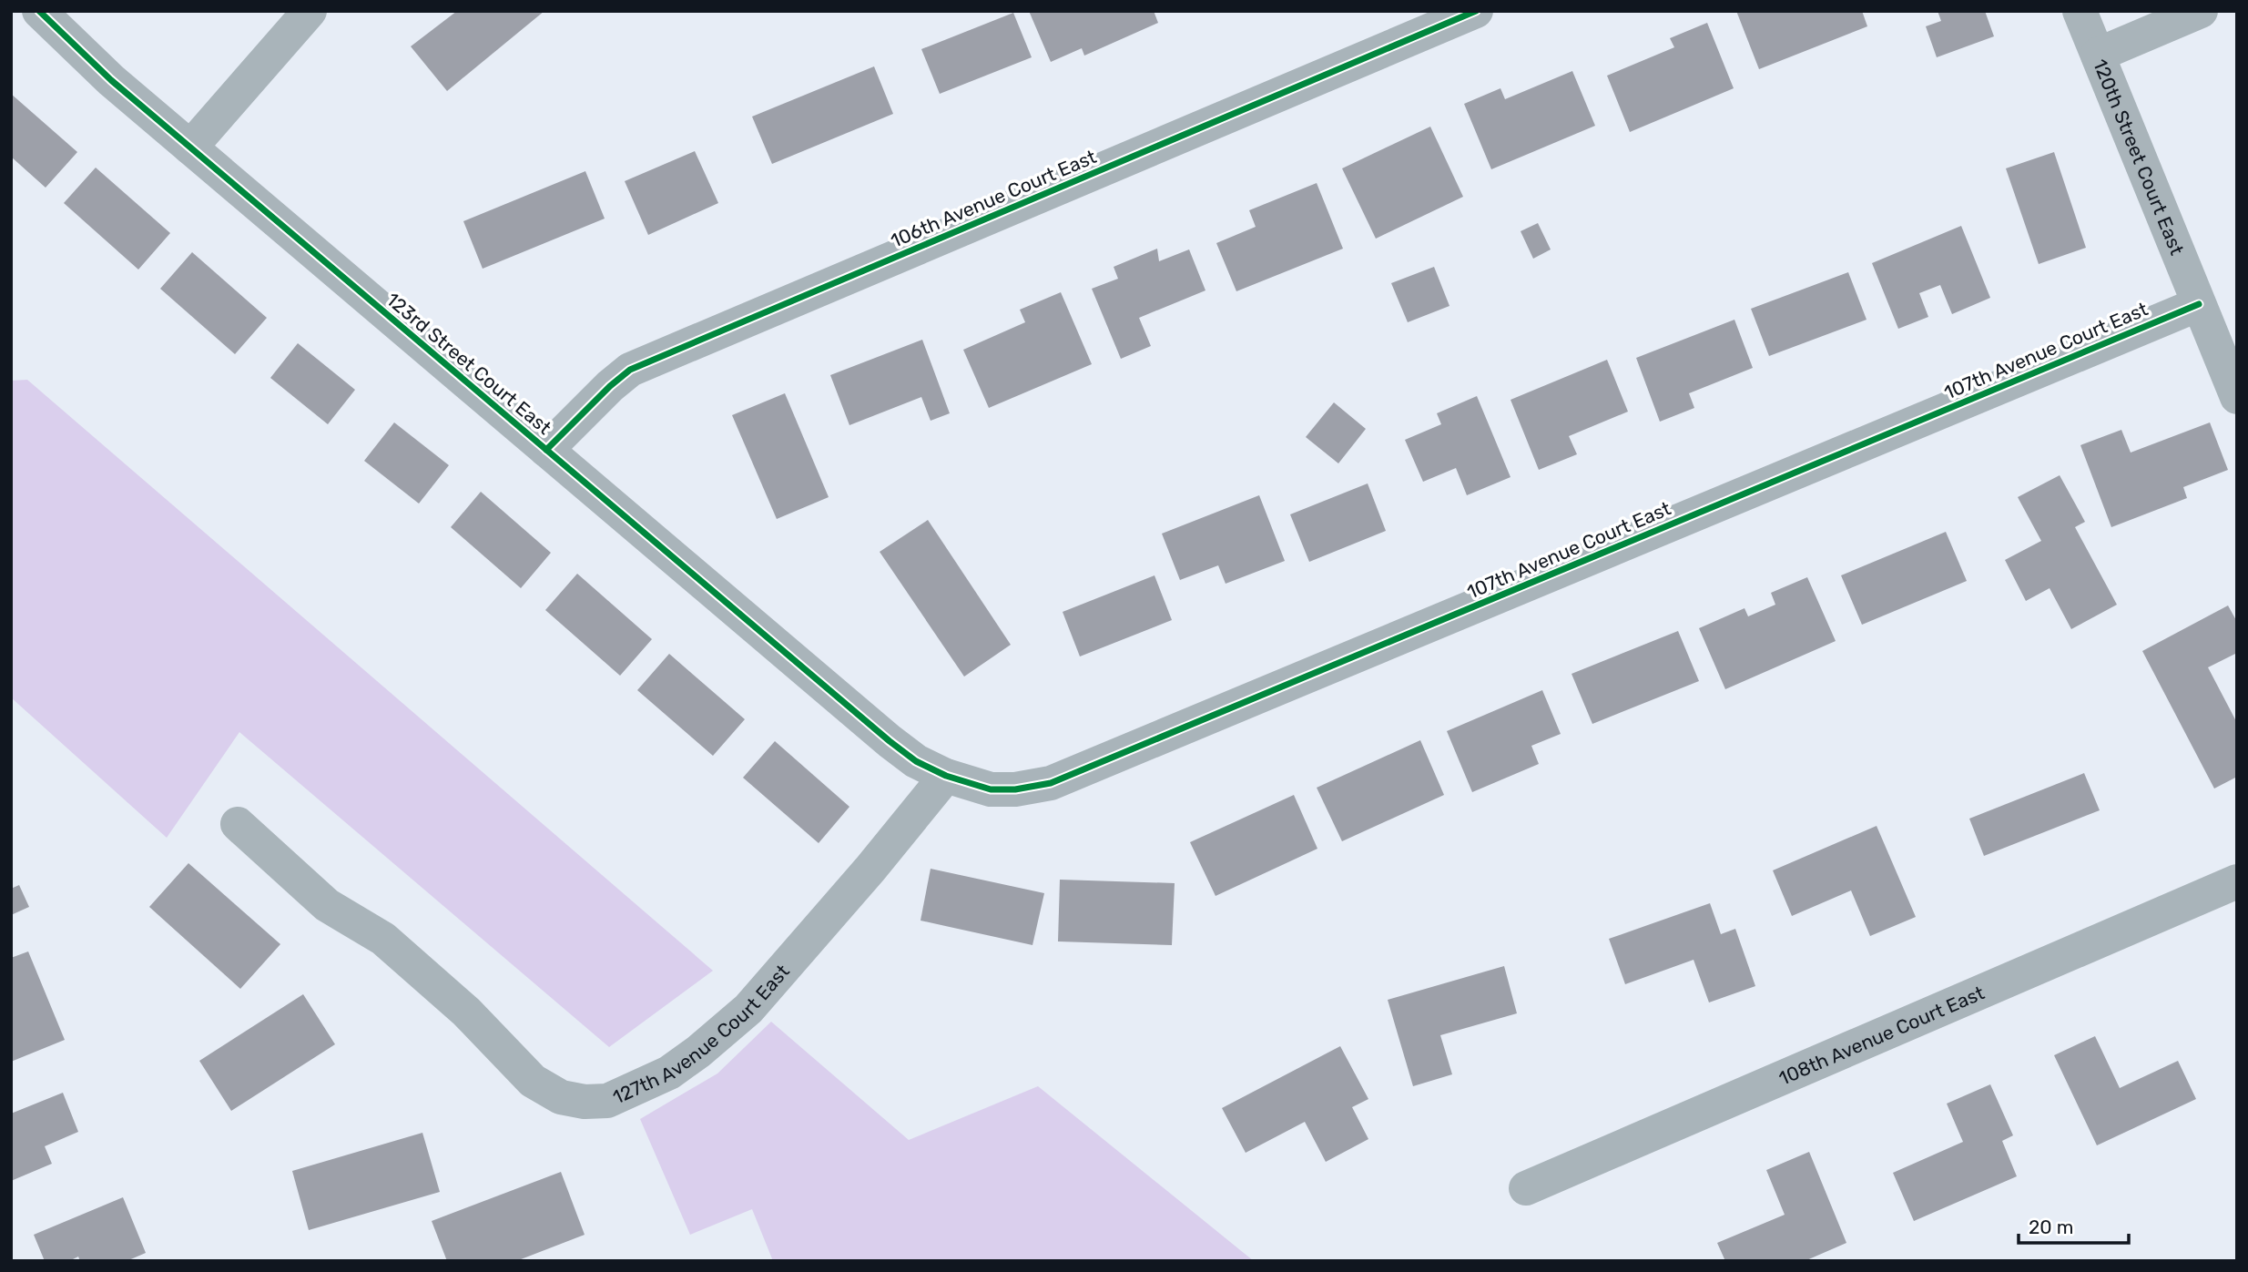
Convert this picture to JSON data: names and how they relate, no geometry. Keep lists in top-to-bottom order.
{
  "streets": {
    "street": [
      "120th Street Court East",
      "106th Avenue Court East",
      "107th Avenue Court East",
      "123rd Street Court East",
      "127th Avenue Court East",
      "108th Avenue Court East"
    ]
  },
  "crossings": [
    ["120th Street Court East", "107th Avenue Court East"],
    ["106th Avenue Court East", "123rd Street Court East"],
    ["107th Avenue Court East", "123rd Street Court East"],
    ["107th Avenue Court East", "127th Avenue Court East"],
    ["123rd Street Court East", "127th Avenue Court East"]
  ],
  "scale_bar": "20 m"
}
